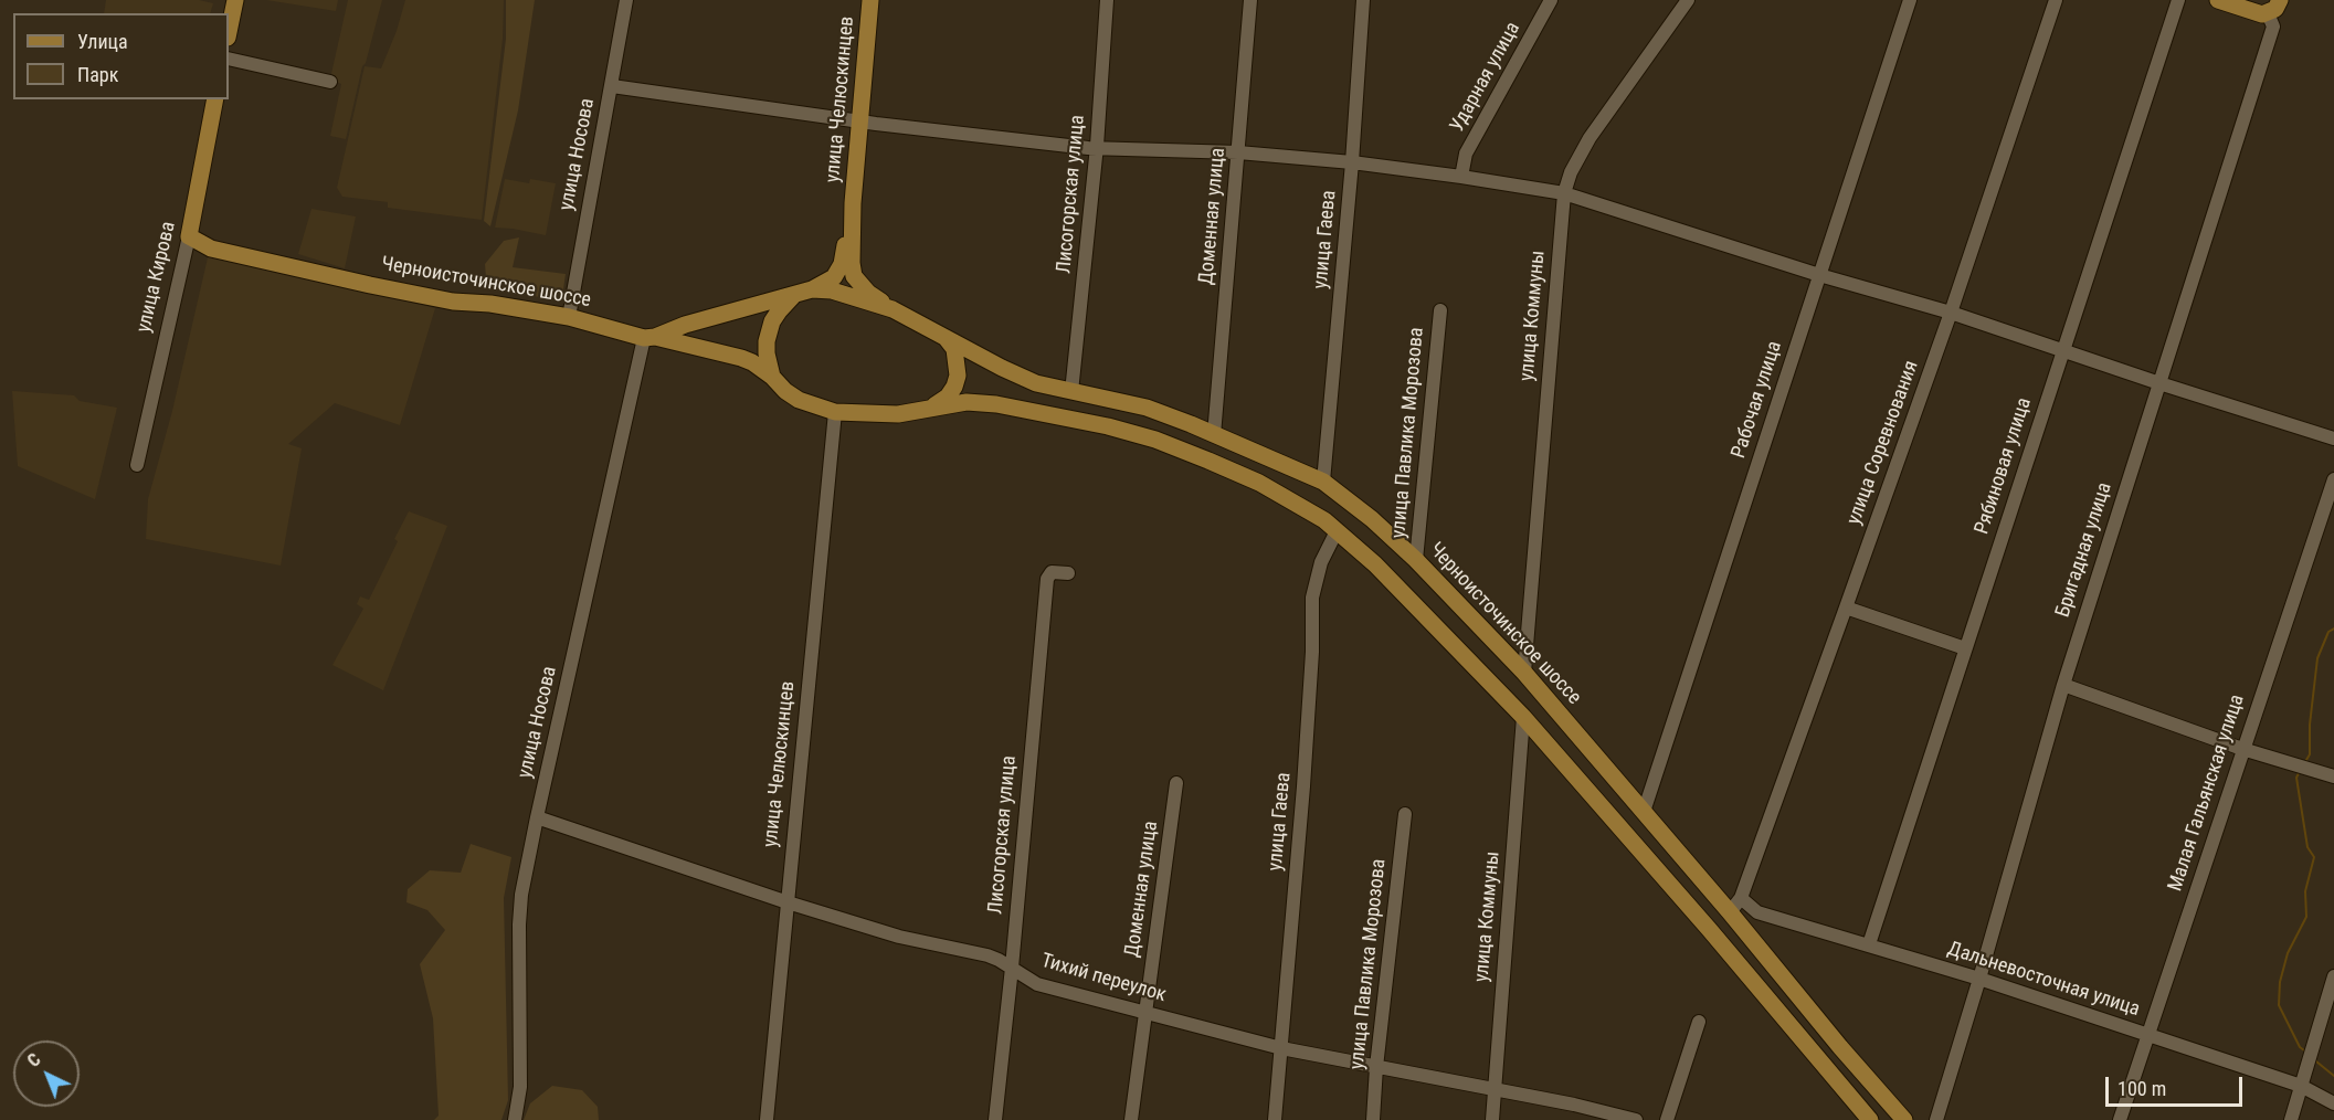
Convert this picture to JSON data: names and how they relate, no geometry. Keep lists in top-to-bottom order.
{
  "streets": {
    "main road": ["улица Челюскинцев", "улица Кирова", "Черноисточинское шоссе"],
    "street": [
      "Ударная улица",
      "улица Носова",
      "Лисогорская улица",
      "Доменная улица",
      "улица Гаева",
      "улица Коммуны",
      "Рабочая улица",
      "улица Павлика Морозова",
      "улица Соревнования",
      "Рябиновая улица",
      "Бригадная улица",
      "Малая Гальянская улица",
      "Тихий переулок",
      "Дальневосточная улица"
    ]
  },
  "crossings": [
    ["улица Челюскинцев", "Черноисточинское шоссе"],
    ["улица Челюскинцев", "Тихий переулок"],
    ["улица Носова", "Черноисточинское шоссе"],
    ["улица Носова", "Тихий переулок"],
    ["Лисогорская улица", "Черноисточинское шоссе"],
    ["Лисогорская улица", "Тихий переулок"],
    ["Доменная улица", "Черноисточинское шоссе"],
    ["Доменная улица", "Тихий переулок"],
    ["улица Гаева", "Черноисточинское шоссе"],
    ["улица Гаева", "Тихий переулок"],
    ["улица Кирова", "Черноисточинское шоссе"],
    ["Черноисточинское шоссе", "улица Коммуны"],
    ["Черноисточинское шоссе", "Рабочая улица"],
    ["Черноисточинское шоссе", "улица Павлика Морозова"],
    ["Черноисточинское шоссе", "улица Соревнования"],
    ["улица Коммуны", "Тихий переулок"],
    ["улица Павлика Морозова", "Тихий переулок"],
    ["улица Соревнования", "Дальневосточная улица"],
    ["Рябиновая улица", "Дальневосточная улица"],
    ["Бригадная улица", "Дальневосточная улица"],
    ["Малая Гальянская улица", "Дальневосточная улица"]
  ],
  "legend": ["Улица", "Парк"],
  "scale_bar": "100 m",
  "north": "top left"
}
